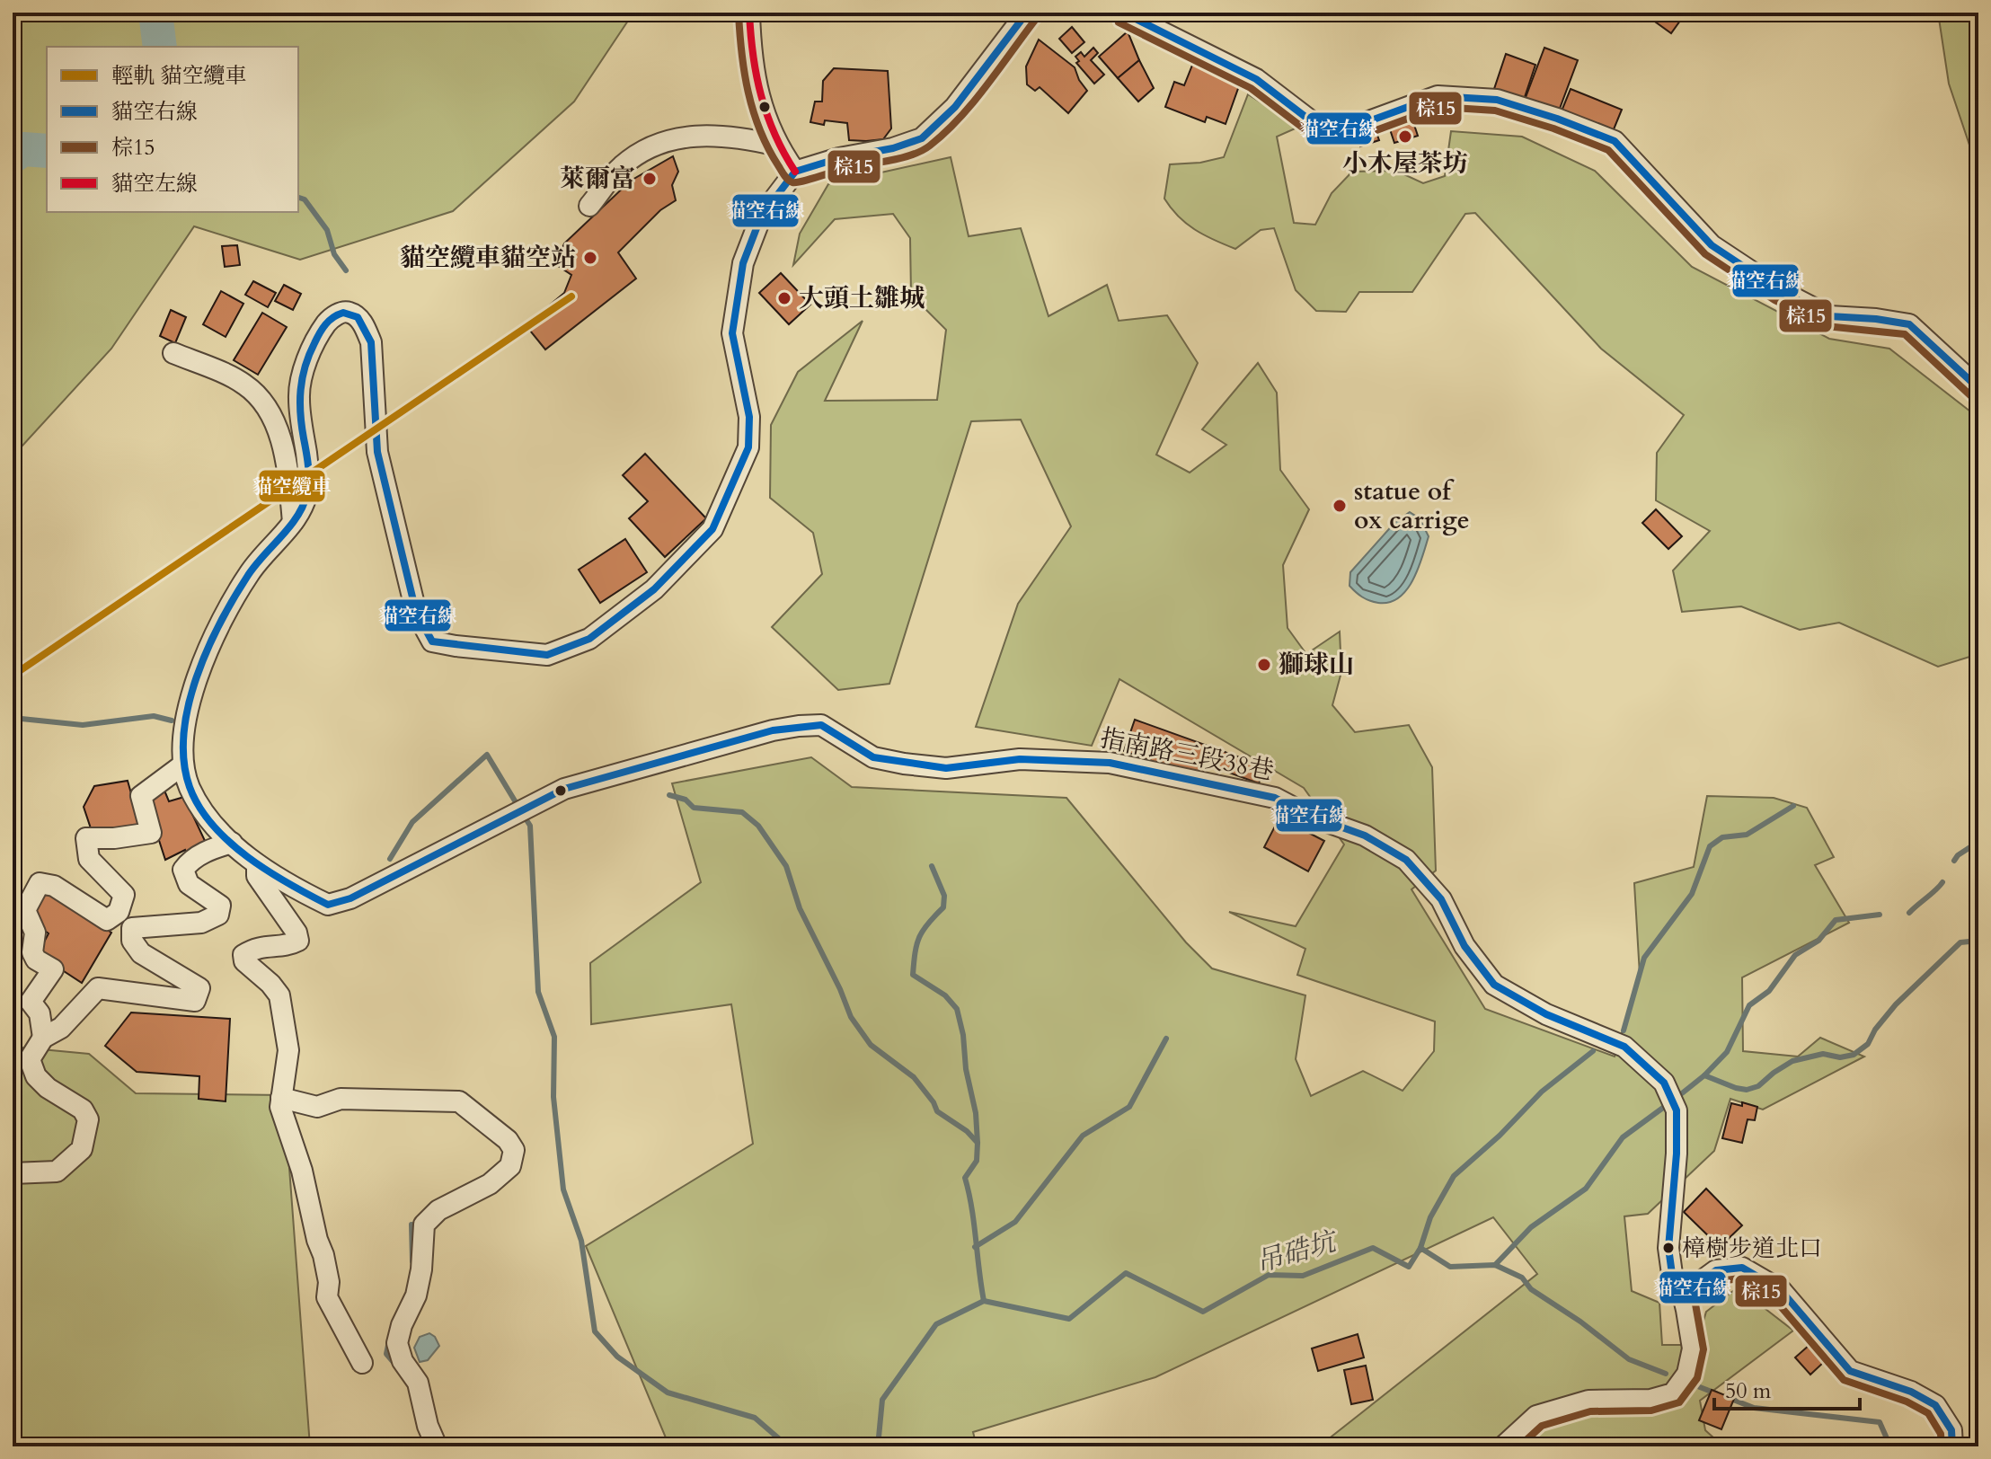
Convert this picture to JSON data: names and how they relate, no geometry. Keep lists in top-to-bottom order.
{
  "streets": {
    "street": ["指南路三段38巷"]
  },
  "water": ["吊硞坑"],
  "places": [
    "小木屋茶坊",
    "萊爾富",
    "貓空纜車貓空站",
    "大頭土雛城",
    "statue of ox carrige",
    "獅球山",
    "樟樹步道北口"
  ],
  "lines": [
    "transit line 貓空右線",
    "transit line 貓空左線",
    "transit line 棕15",
    "tram line 貓空纜車"
  ],
  "legend": [
    "輕軌 貓空纜車",
    "貓空右線",
    "棕15",
    "貓空左線"
  ],
  "scale_bar": "50 m"
}
